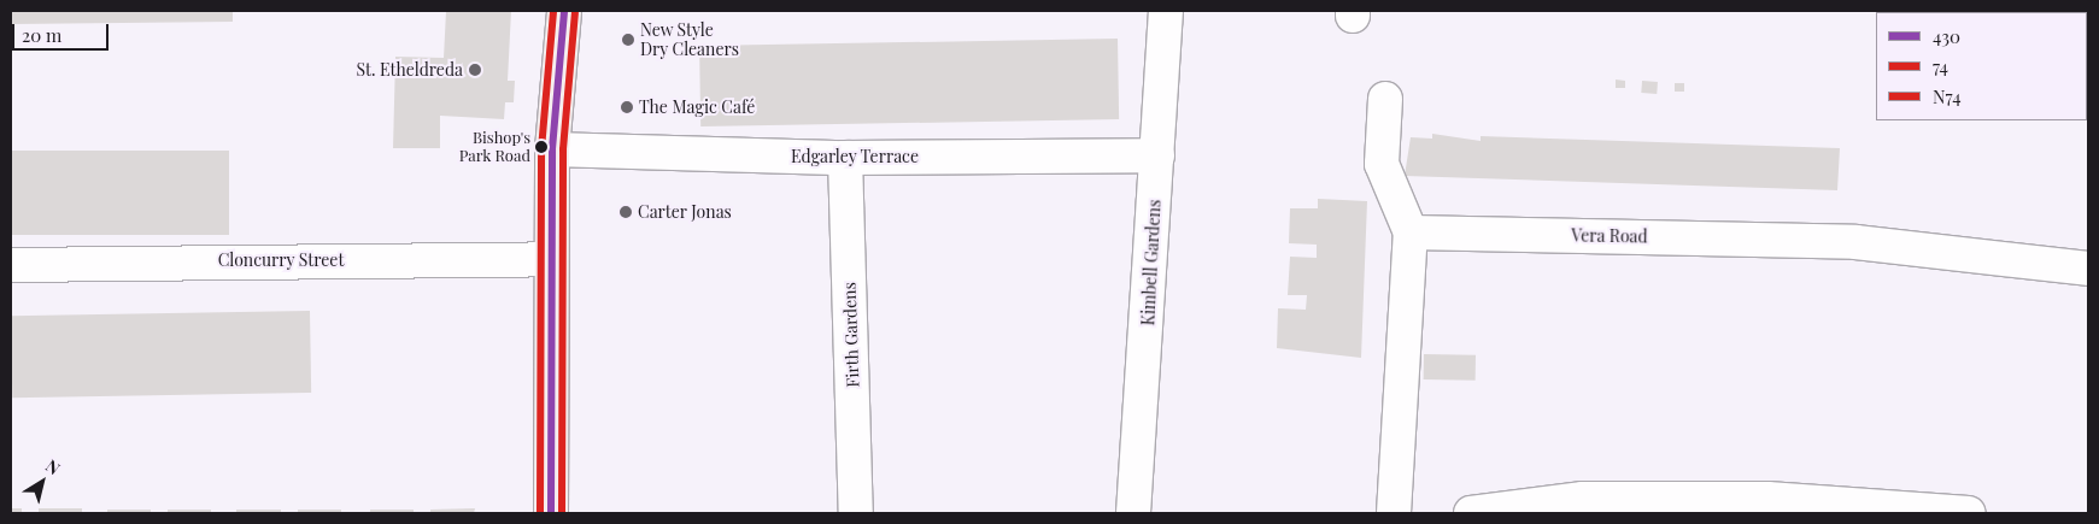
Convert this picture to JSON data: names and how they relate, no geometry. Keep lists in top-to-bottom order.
{
  "streets": {
    "street": [
      "Edgarley Terrace",
      "Vera Road",
      "Cloncurry Street",
      "Kimbell Gardens",
      "Firth Gardens"
    ]
  },
  "crossings": [
    ["Edgarley Terrace", "Kimbell Gardens"],
    ["Edgarley Terrace", "Firth Gardens"]
  ],
  "places": [
    "New Style Dry Cleaners",
    "St. Etheldreda",
    "The Magic Café",
    "Bishop's Park Road",
    "Carter Jonas"
  ],
  "lines": ["transit line 430", "transit line N74", "transit line 74"],
  "legend": ["430", "74", "N74"],
  "scale_bar": "20 m",
  "north": "top right"
}
